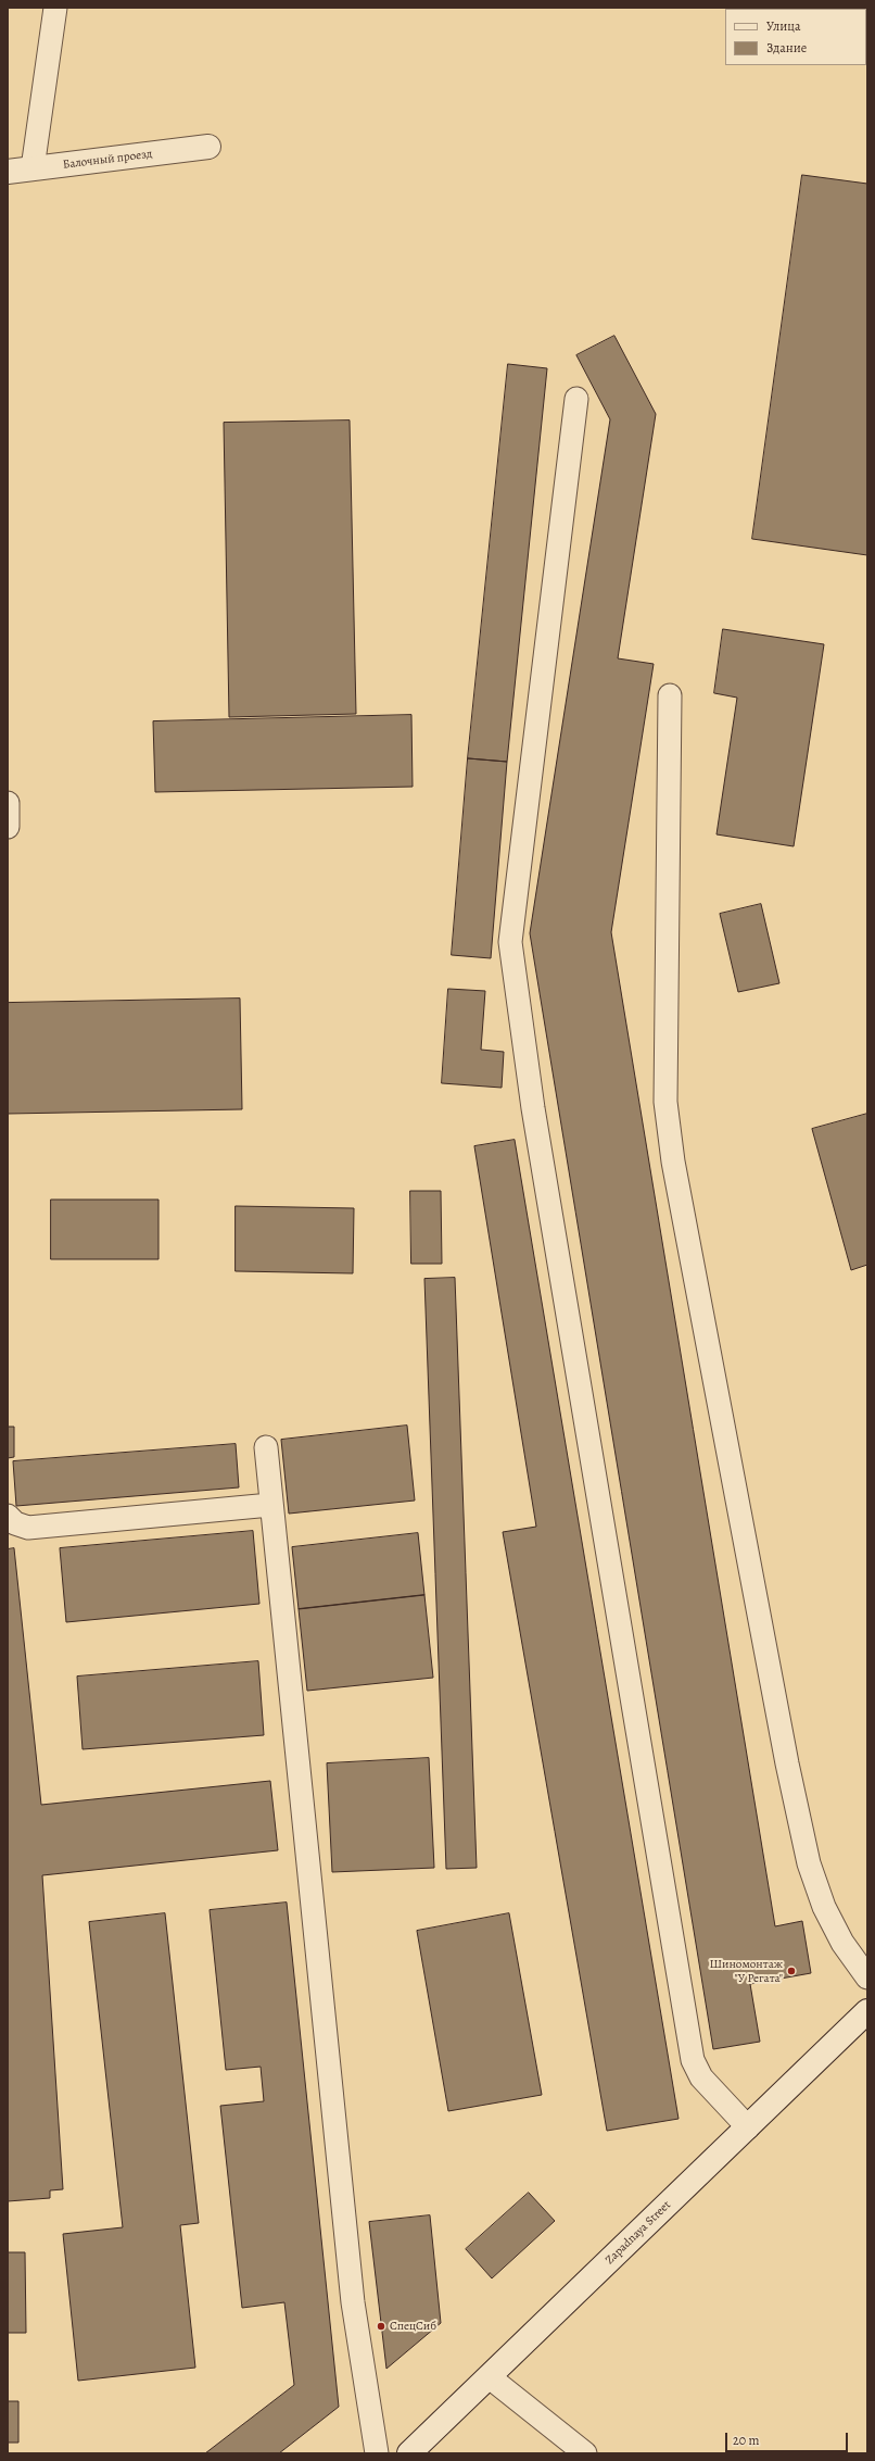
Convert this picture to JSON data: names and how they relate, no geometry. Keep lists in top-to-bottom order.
{
  "streets": {
    "street": ["Балочный проезд", "Zapadnaya Street"]
  },
  "places": ["Шиномонтаж \"У Регата\"", "СпецСиб"],
  "legend": ["Улица", "Здание"],
  "scale_bar": "20 m"
}
